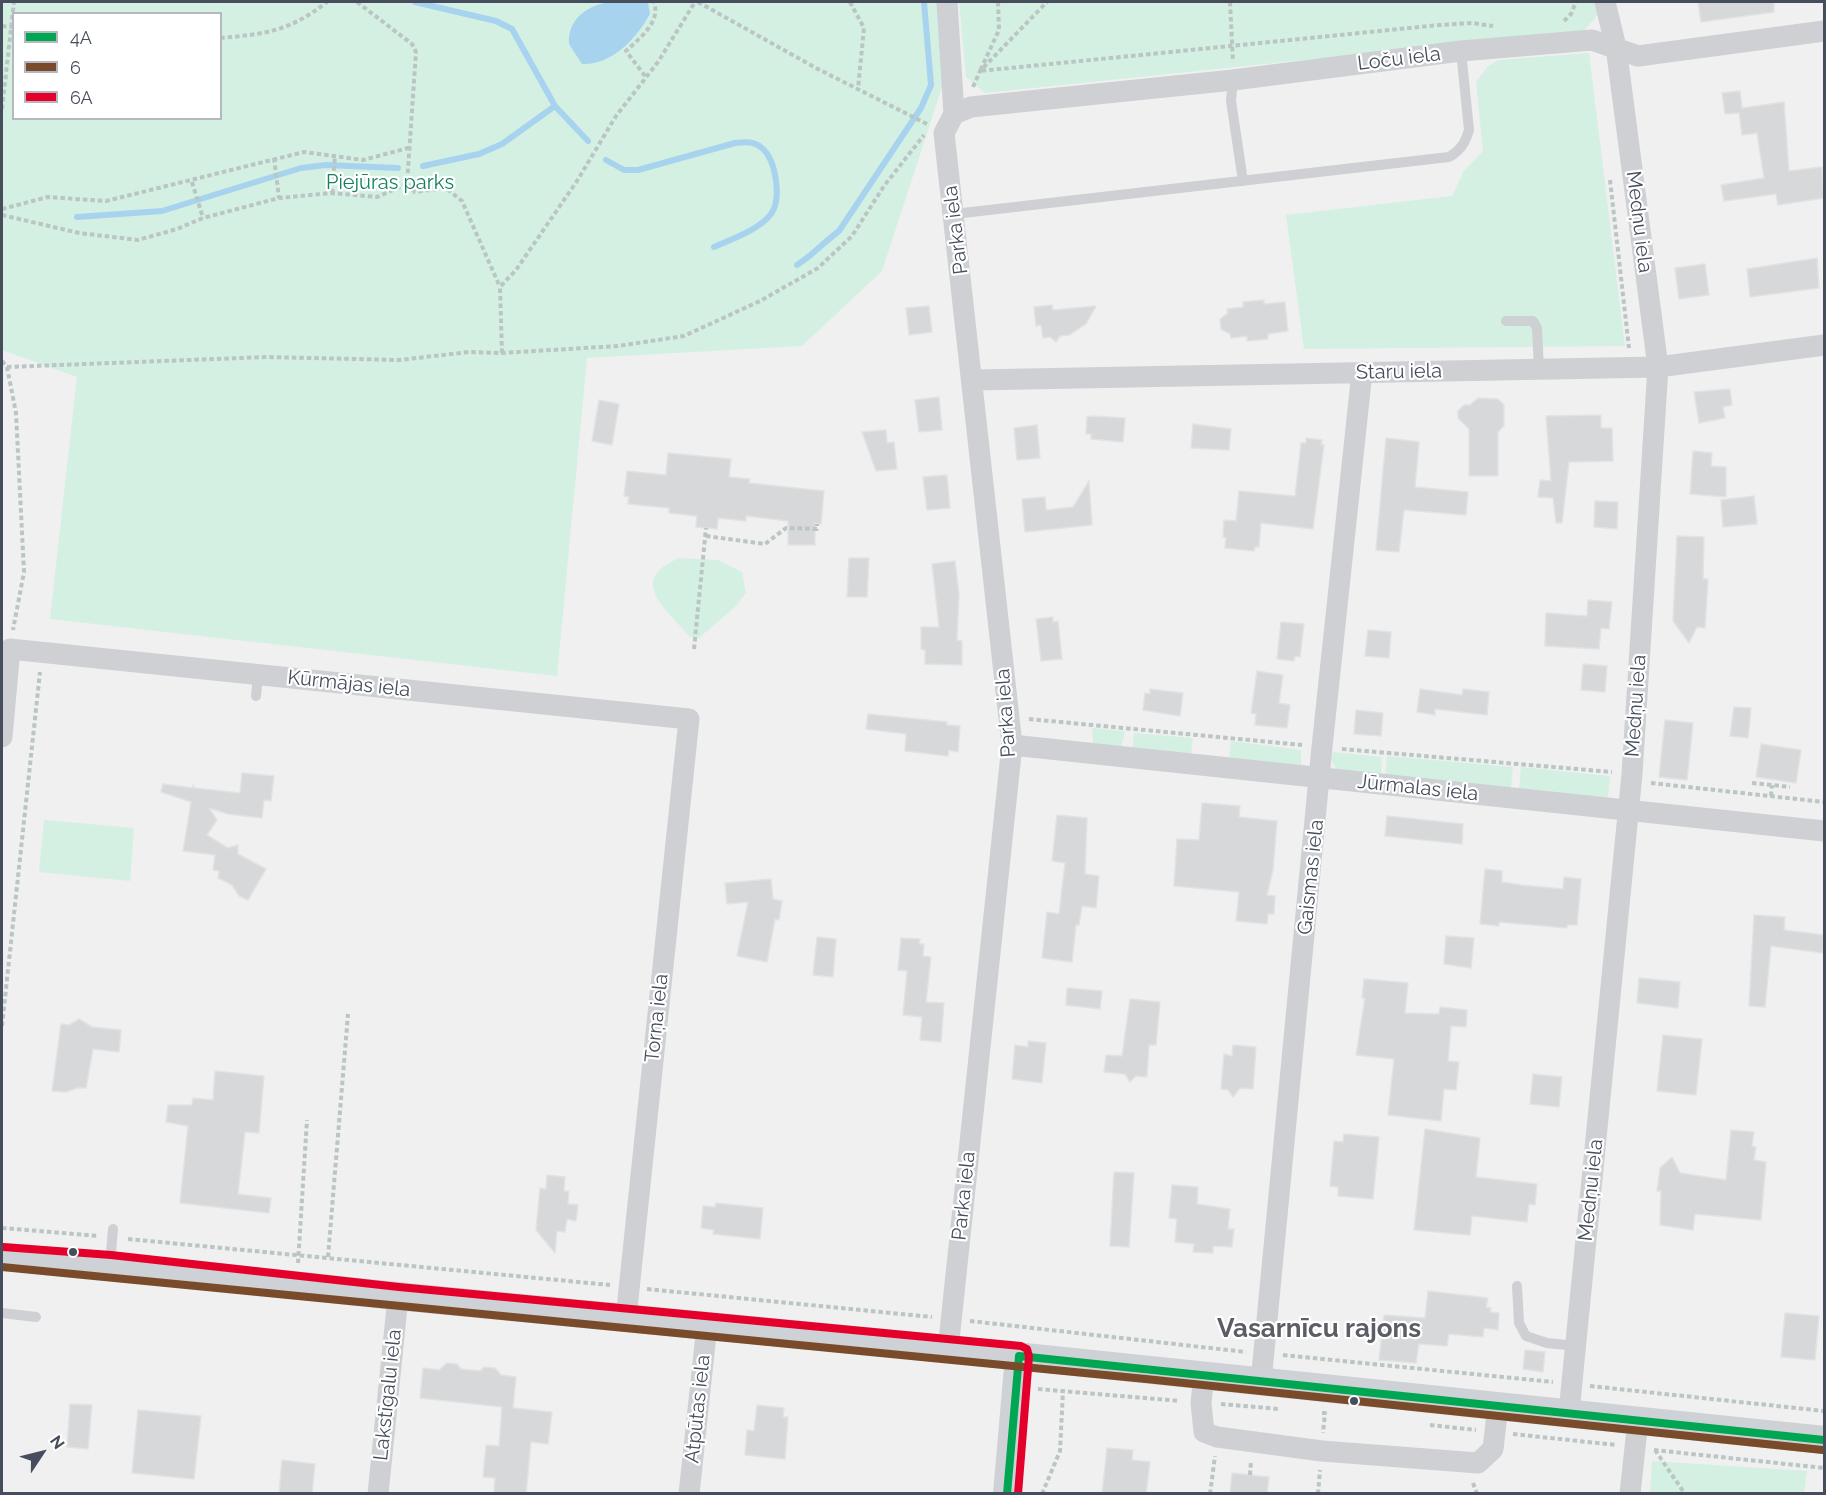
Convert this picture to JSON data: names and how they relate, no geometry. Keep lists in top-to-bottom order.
{
  "streets": {
    "street": [
      "Loču iela",
      "Medņu iela",
      "Parka iela",
      "Staru iela",
      "Kūrmājas iela",
      "Jūrmalas iela",
      "Gaismas iela",
      "Torņa iela",
      "Lakstīgalu iela",
      "Atpūtas iela"
    ]
  },
  "crossings": [
    ["Loču iela", "Medņu iela"],
    ["Loču iela", "Parka iela"],
    ["Medņu iela", "Staru iela"],
    ["Medņu iela", "Jūrmalas iela"],
    ["Parka iela", "Staru iela"],
    ["Parka iela", "Jūrmalas iela"],
    ["Staru iela", "Gaismas iela"],
    ["Kūrmājas iela", "Torņa iela"],
    ["Jūrmalas iela", "Gaismas iela"]
  ],
  "districts": ["Vasarnīcu rajons"],
  "parks": ["Piejūras parks"],
  "lines": ["transit line 6A", "transit line 6", "transit line 4A"],
  "legend": ["4A", "6", "6A"],
  "north": "top right"
}
